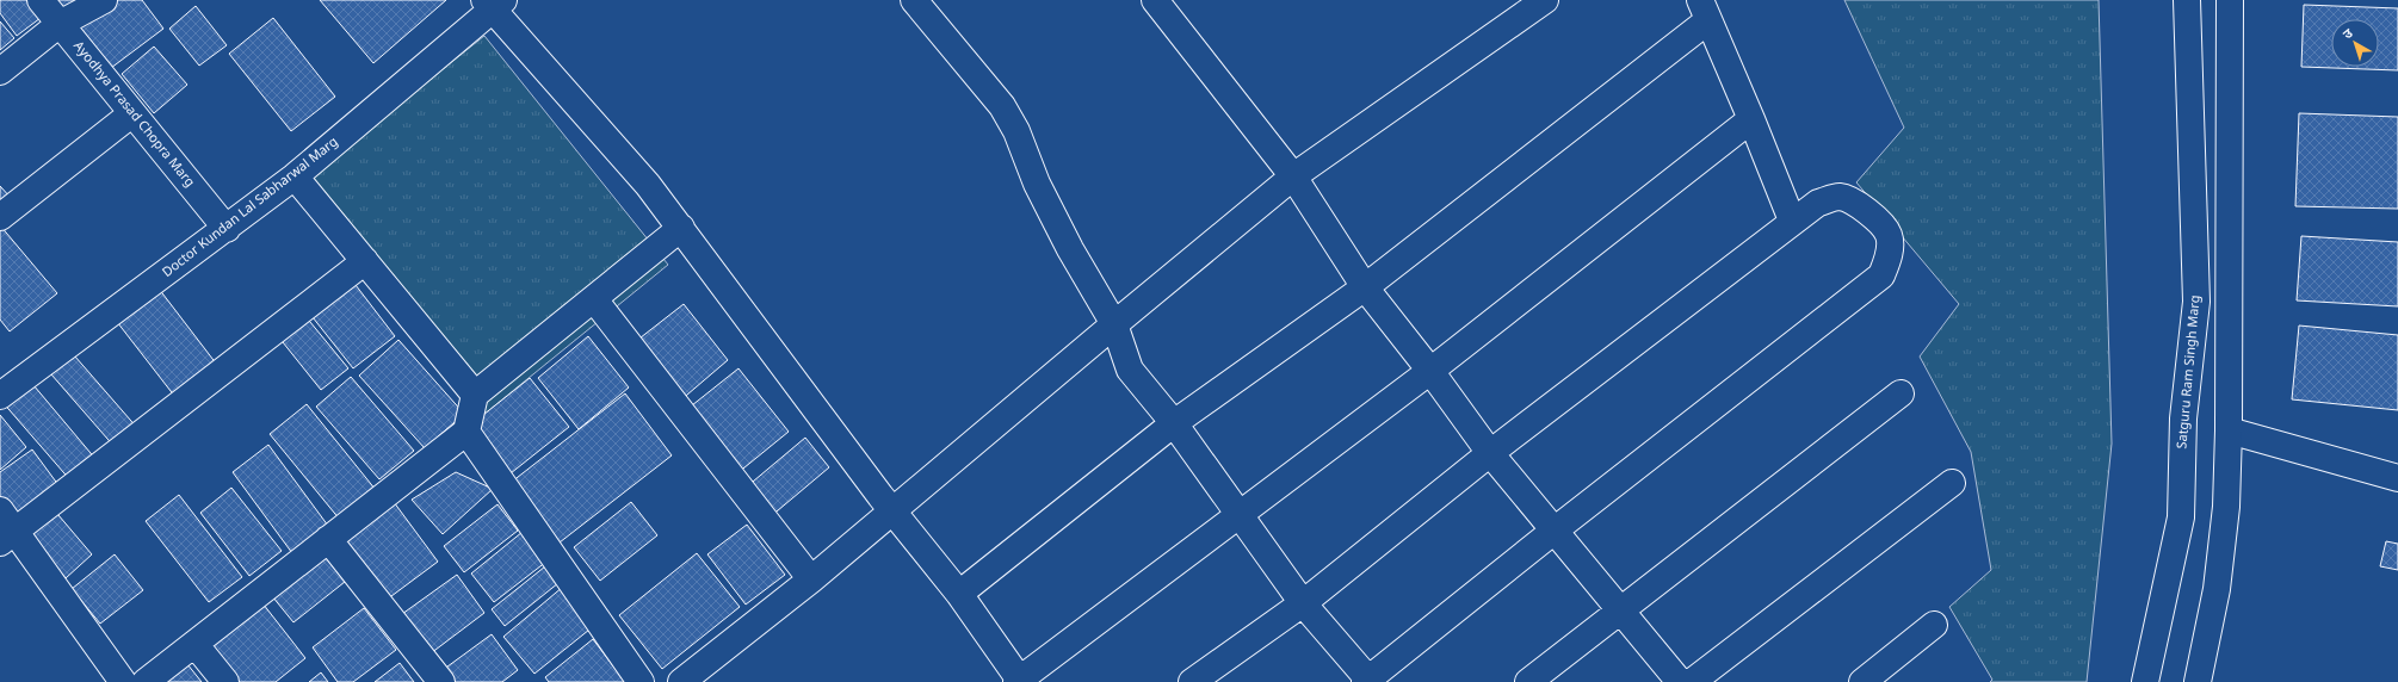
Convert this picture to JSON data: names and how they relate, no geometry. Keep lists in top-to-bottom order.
{
  "streets": {
    "street": ["Ayodhya Prasad Chopra Marg", "Doctor Kundan Lal Sabharwal Marg", "Satguru Ram Singh Marg"]
  },
  "crossings": [
    ["Ayodhya Prasad Chopra Marg", "Doctor Kundan Lal Sabharwal Marg"]
  ],
  "north": "top left"
}
